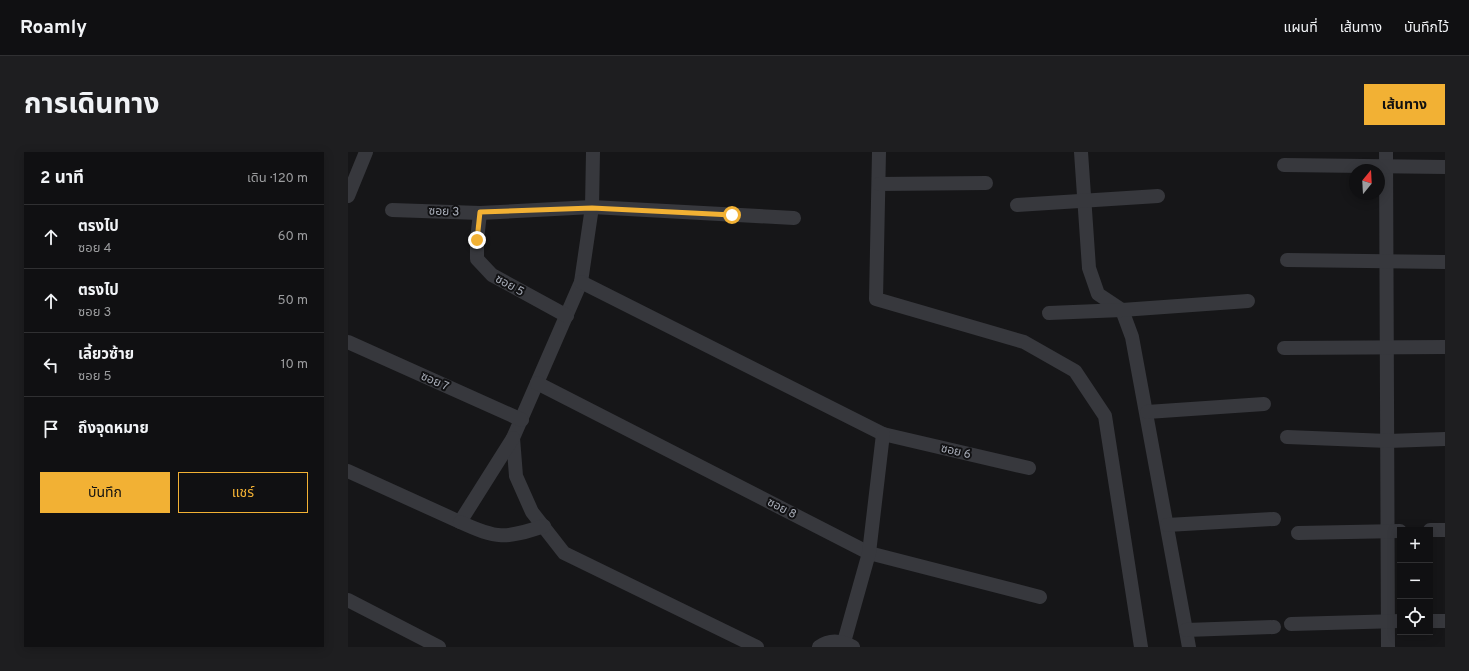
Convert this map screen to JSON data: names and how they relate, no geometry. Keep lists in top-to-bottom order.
{
  "streets": {
    "street": [
      "ซอย 3",
      "ซอย 5",
      "ซอย 7",
      "ซอย 6",
      "ซอย 8"
    ]
  },
  "crossings": [
    ["ซอย 3", "ซอย 5"]
  ],
  "north": "top",
  "page": {
    "header": "Roamly",
    "nav": ["แผนที่", "เส้นทาง", "บันทึกไว้"],
    "title": "การเดินทาง",
    "buttons": [
      "เส้นทาง",
      ["บันทึก", "แชร์"]
    ],
    "heading": ["2 นาที", "เดิน · 120 m"],
    "list": [
      ["ตรงไป", "ซอย 4", "60 m"],
      ["ตรงไป", "ซอย 3", "50 m"],
      ["เลี้ยวซ้าย", "ซอย 5", "10 m"],
      "ถึงจุดหมาย"
    ],
    "map_buttons": ["+", "−"]
  }
}
